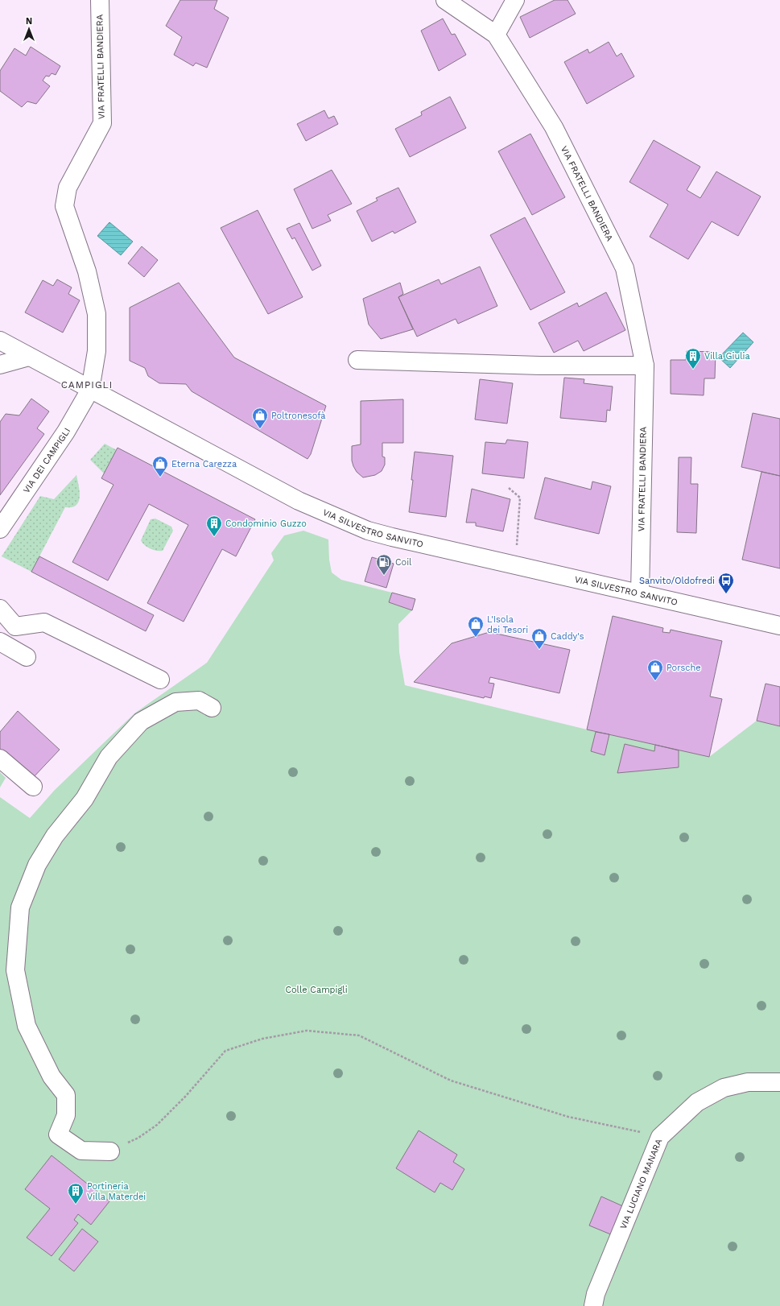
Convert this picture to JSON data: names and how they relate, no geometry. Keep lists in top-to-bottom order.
{
  "streets": {
    "street": [
      "VIA FRATELLI BANDIERA",
      "VIA DEI CAMPIGLI",
      "VIA SILVESTRO SANVITO",
      "VIA LUCIANO MANARA"
    ]
  },
  "crossings": [
    ["VIA FRATELLI BANDIERA", "VIA DEI CAMPIGLI"],
    ["VIA FRATELLI BANDIERA", "VIA SILVESTRO SANVITO"],
    ["VIA DEI CAMPIGLI", "VIA SILVESTRO SANVITO"]
  ],
  "districts": ["CAMPIGLI"],
  "parks": ["Colle Campigli"],
  "places": {
    "building": ["Villa Giulia", "Condominio Guzzo", "Portineria Villa Materdei"],
    "shop": [
      "Poltronesofà",
      "Eterna Carezza",
      "L'Isola dei Tesori",
      "Caddy's",
      "Porsche"
    ],
    "fuel station": ["Coil"],
    "bus stop": ["Sanvito/Oldofredi"]
  },
  "north": "top"
}
